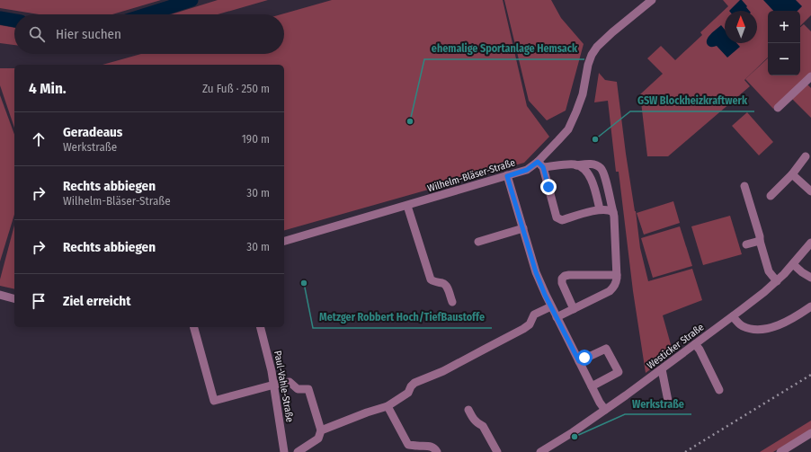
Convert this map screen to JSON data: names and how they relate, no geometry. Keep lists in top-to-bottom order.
{
  "streets": {
    "street": ["Wilhelm-Bläser-Straße", "Westicker Straße", "Paul-Vahle-Straße"]
  },
  "places": [
    "ehemalige Sportanlage Hemsack",
    "GSW Blockheizkraftwerk",
    "Metzger Robbert Hoch/TiefBaustoffe",
    "Werkstraße"
  ],
  "north": "top",
  "page": {
    "map_buttons": ["+", "−"],
    "search": "Hier suchen",
    "heading": ["4 Min.", "Zu Fuß · 250 m"],
    "list": [
      ["Geradeaus", "Werkstraße", "190 m"],
      ["Rechts abbiegen", "Wilhelm-Bläser-Straße", "30 m"],
      ["Rechts abbiegen", "30 m"],
      "Ziel erreicht"
    ]
  }
}
